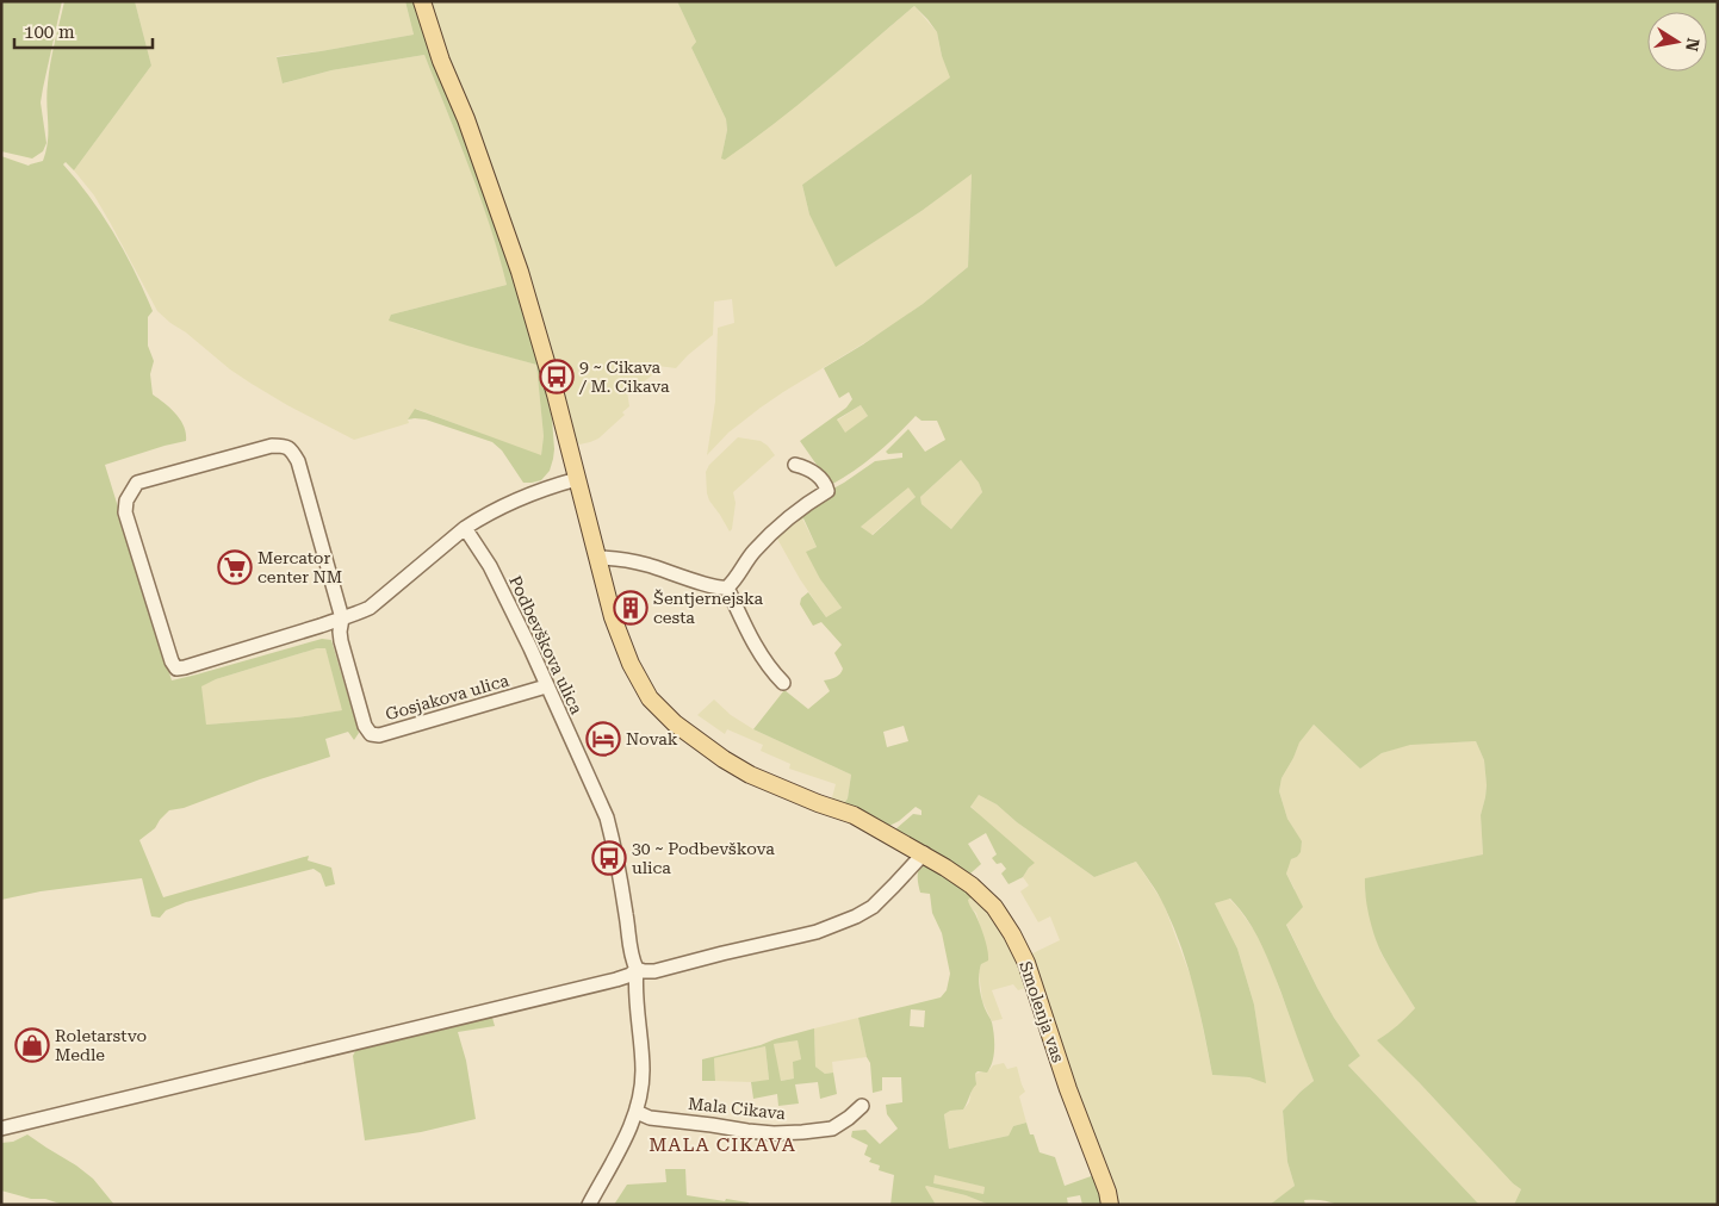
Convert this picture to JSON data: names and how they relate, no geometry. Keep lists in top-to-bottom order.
{
  "streets": {
    "main road": ["Smolenja vas"],
    "street": ["Podbevškova ulica", "Gosjakova ulica", "Mala Cikava"]
  },
  "crossings": [
    ["Podbevškova ulica", "Gosjakova ulica"]
  ],
  "districts": ["MALA CIKAVA"],
  "places": {
    "bus stop": ["9 ~ Cikava / M. Cikava", "30 ~ Podbevškova ulica"],
    "supermarket": ["Mercator center NM"],
    "building": ["Šentjernejska cesta"],
    "hotel": ["Novak"],
    "shop": ["Roletarstvo Medle"]
  },
  "scale_bar": "100 m",
  "north": "right"
}
